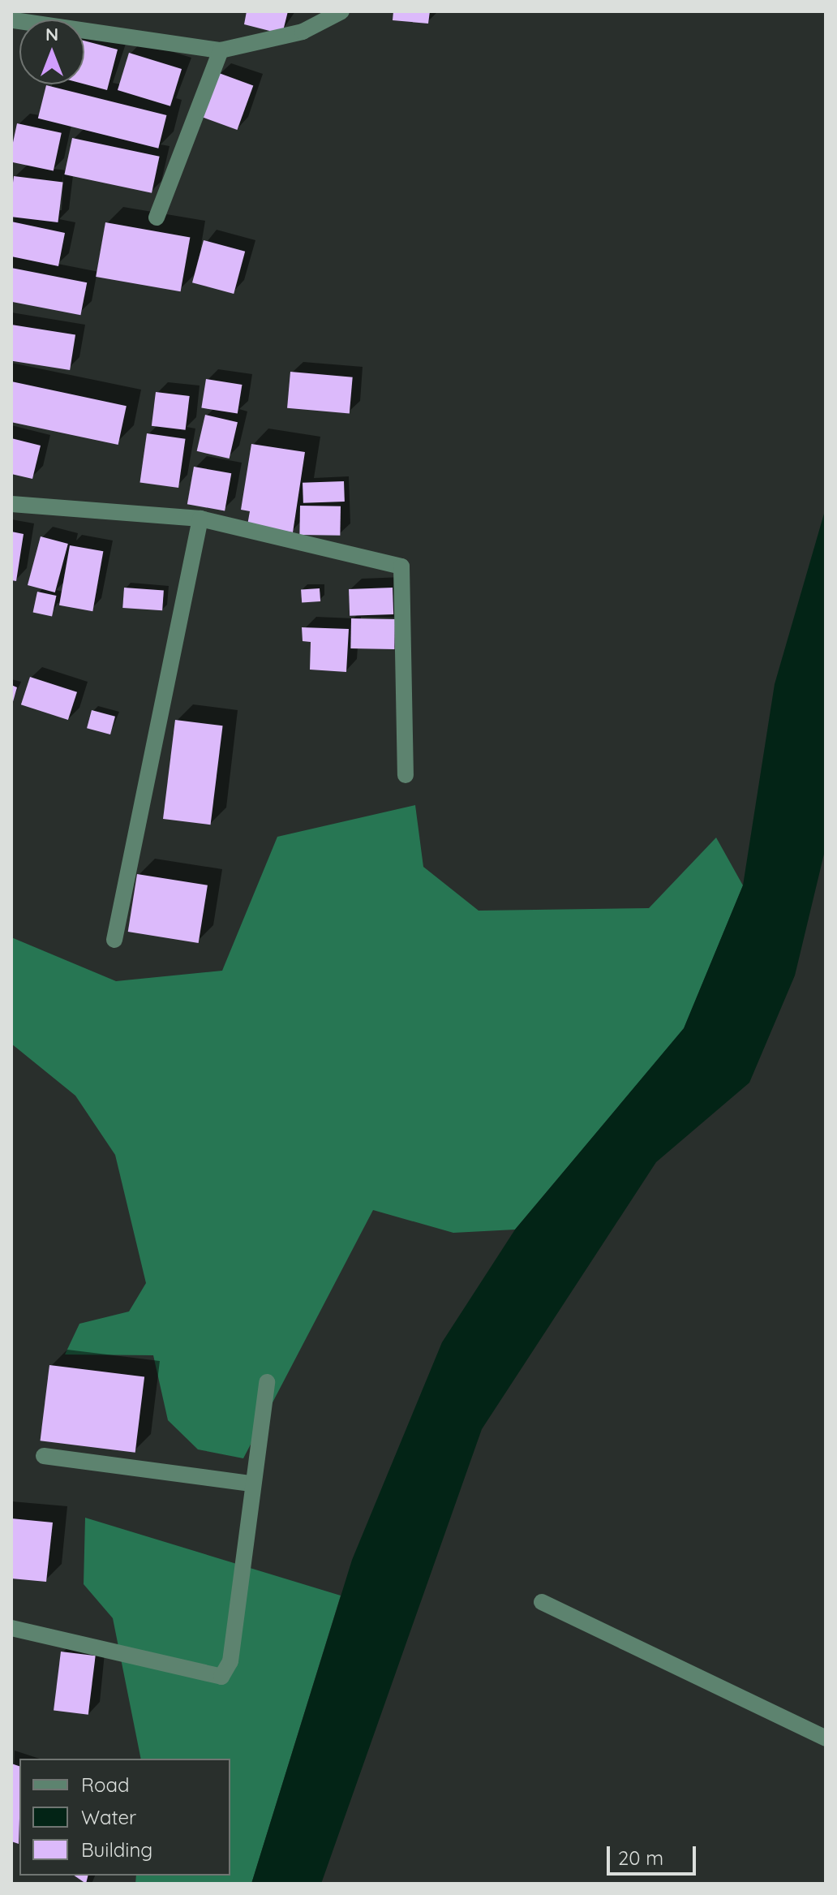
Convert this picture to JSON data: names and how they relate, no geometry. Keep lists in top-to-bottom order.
{
  "legend": ["Road", "Water", "Building"],
  "scale_bar": "20 m",
  "north": "top"
}
